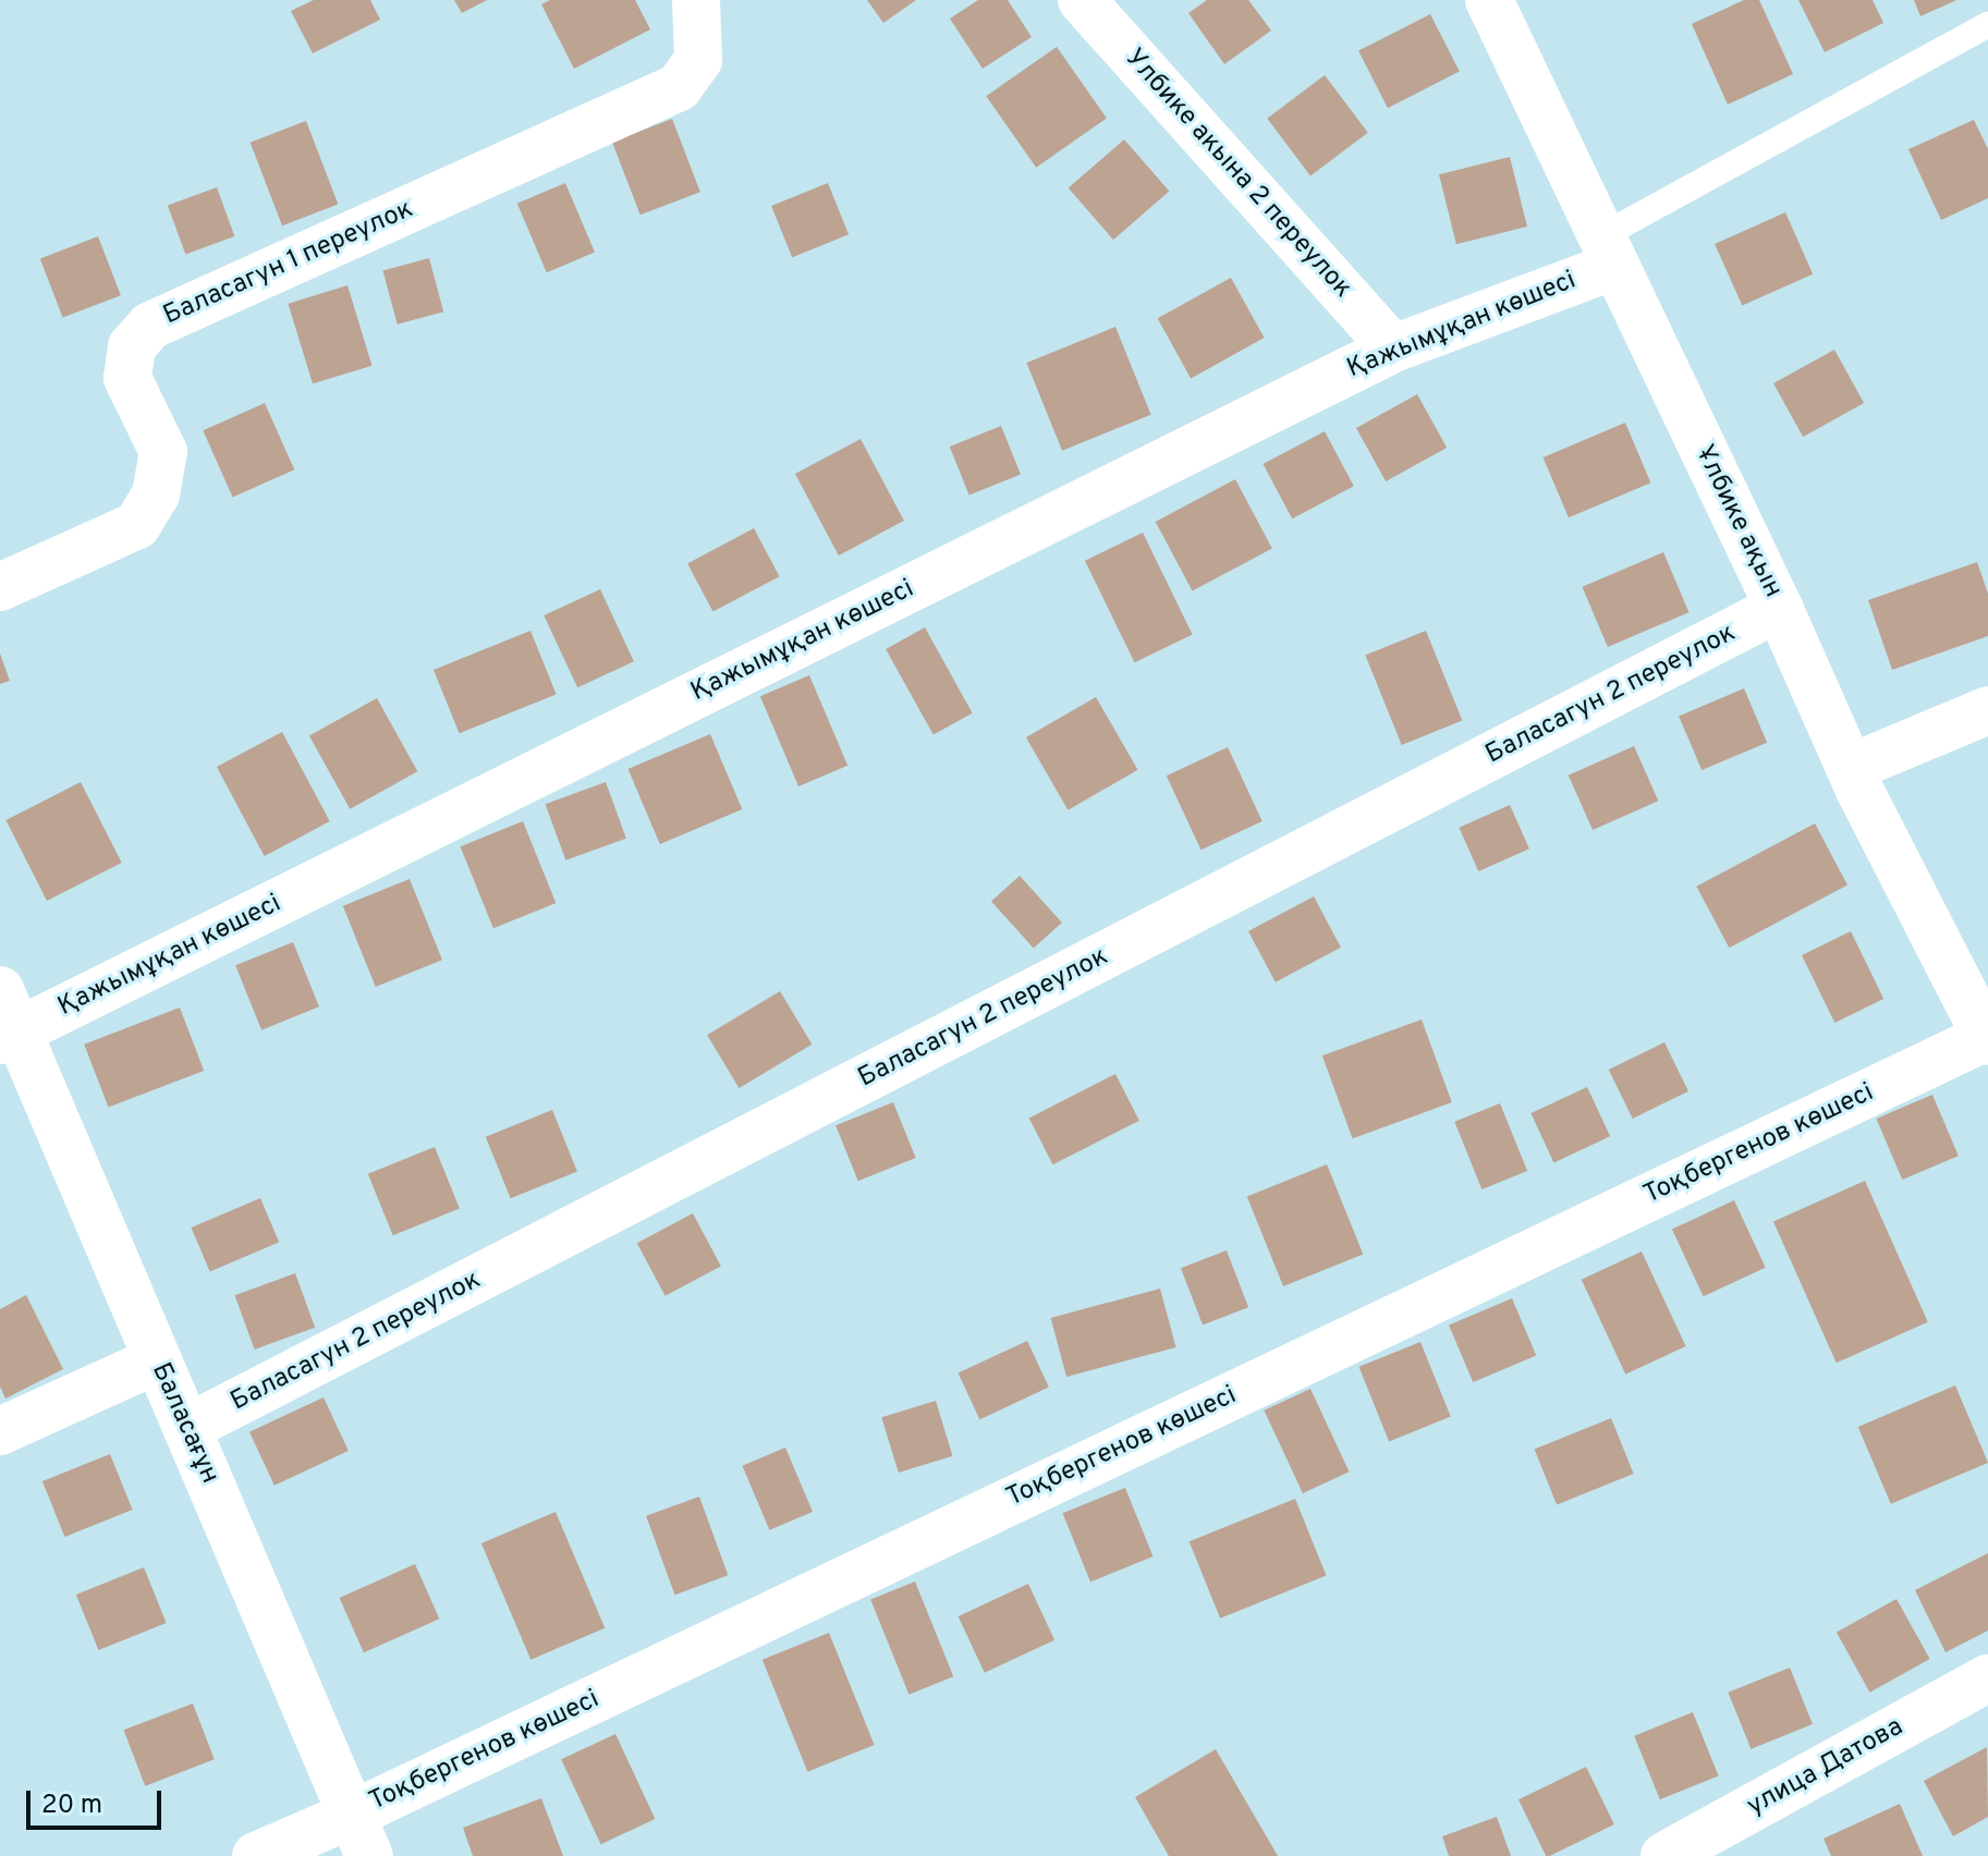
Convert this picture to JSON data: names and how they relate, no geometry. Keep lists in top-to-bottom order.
{
  "streets": {
    "street": [
      "Улбике акына 2 переулок",
      "Баласагун 1 переулок",
      "Қажымұқан көшесі",
      "Ұлбике ақын",
      "Баласагун 2 переулок",
      "Тоқбергенов көшесі",
      "Баласағұн",
      "улица Датова"
    ]
  },
  "crossings": [
    ["Улбике акына 2 переулок", "Қажымұқан көшесі"],
    ["Қажымұқан көшесі", "Ұлбике ақын"],
    ["Қажымұқан көшесі", "Баласағұн"],
    ["Ұлбике ақын", "Баласагун 2 переулок"],
    ["Ұлбике ақын", "Тоқбергенов көшесі"],
    ["Баласагун 2 переулок", "Баласағұн"],
    ["Тоқбергенов көшесі", "Баласағұн"]
  ],
  "scale_bar": "20 m"
}
